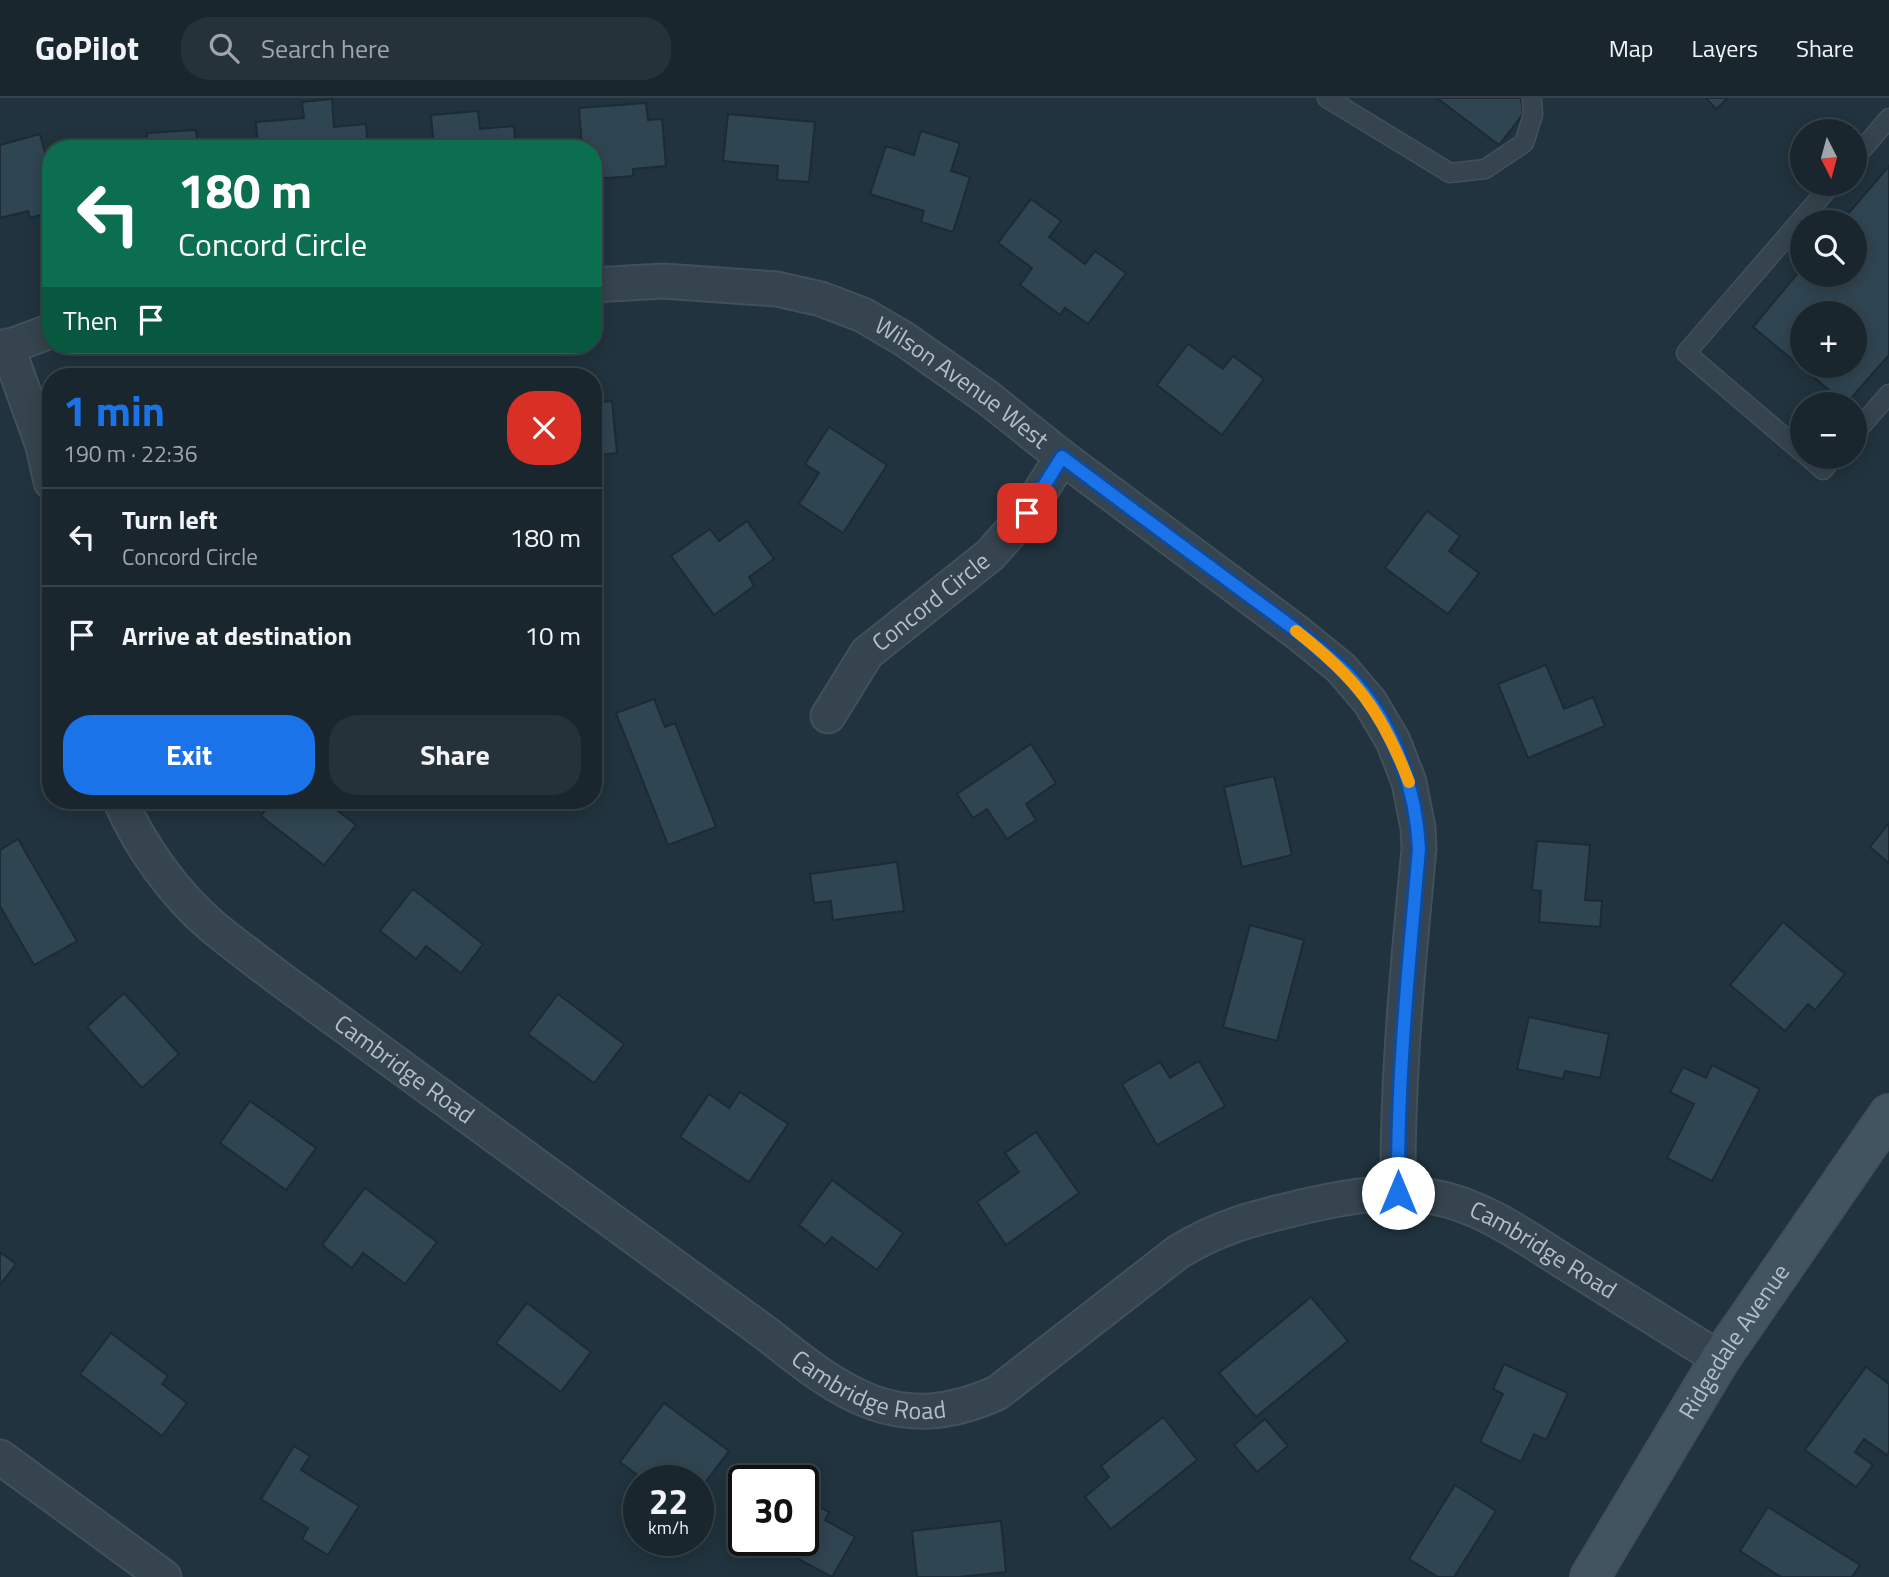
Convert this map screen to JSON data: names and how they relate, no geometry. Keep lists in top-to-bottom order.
{
  "streets": {
    "main road": ["Ridgedale Avenue"],
    "street": ["Wilson Avenue West", "Concord Circle", "Cambridge Road"]
  },
  "crossings": [
    ["Wilson Avenue West", "Concord Circle"],
    ["Wilson Avenue West", "Cambridge Road"],
    ["Cambridge Road", "Ridgedale Avenue"]
  ],
  "north": "bottom",
  "page": {
    "header": "GoPilot",
    "search": "Search here",
    "nav": ["Map", "Layers", "Share"],
    "map_buttons": ["+", "−"],
    "turn": ["180 m", "Concord Circle"],
    "then": "Then",
    "heading": ["1 min", "190 m · 22:36"],
    "list": [
      {
        "name": "Turn left",
        "note": "Concord Circle",
        "value": "180 m"
      },
      {
        "name": "Arrive at destination",
        "value": "10 m"
      }
    ],
    "buttons": ["Exit", "Share"],
    "speed": "22 km/h",
    "limit": "30"
  }
}
